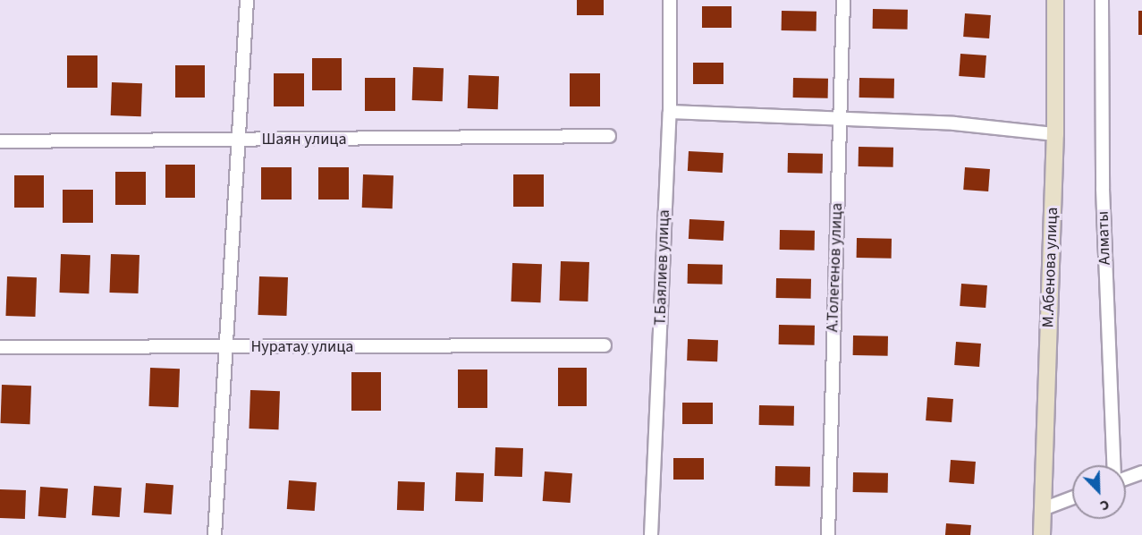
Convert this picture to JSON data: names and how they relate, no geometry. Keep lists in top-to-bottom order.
{
  "streets": {
    "main road": ["М.Абенова улица"],
    "street": [
      "Шаян улица",
      "Алматы",
      "Т.Баялиев улица",
      "А.Толегенов улица",
      "Нуратау улица"
    ]
  },
  "north": "bottom right"
}
